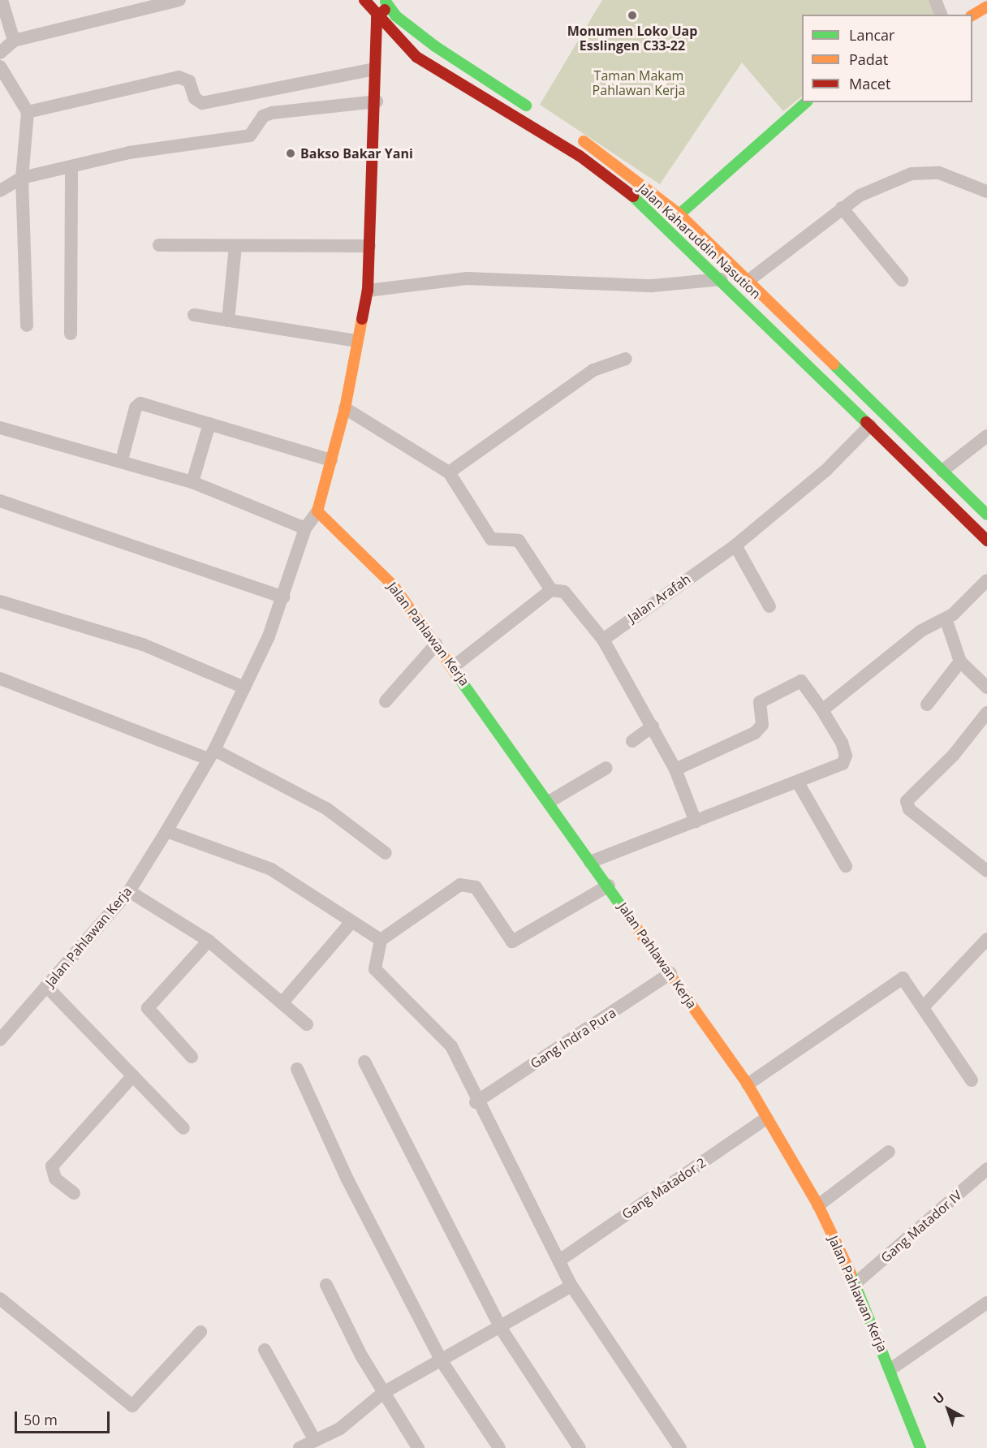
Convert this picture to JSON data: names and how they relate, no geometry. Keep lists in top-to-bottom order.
{
  "streets": {
    "main road": ["Jalan Kaharuddin Nasution", "Jalan Pahlawan Kerja"],
    "street": [
      "Jalan Arafah",
      "Gang Indra Pura",
      "Gang Matador 2",
      "Gang Matador IV"
    ]
  },
  "crossings": [
    ["Jalan Kaharuddin Nasution", "Jalan Arafah"],
    ["Jalan Kaharuddin Nasution", "Jalan Pahlawan Kerja"],
    ["Jalan Pahlawan Kerja", "Gang Indra Pura"],
    ["Jalan Pahlawan Kerja", "Gang Matador 2"],
    ["Jalan Pahlawan Kerja", "Gang Matador IV"]
  ],
  "parks": ["Taman Makam Pahlawan Kerja"],
  "places": ["Monumen Loko Uap Esslingen C33-22", "Bakso Bakar Yani"],
  "legend": ["Lancar", "Padat", "Macet"],
  "scale_bar": "50 m",
  "north": "top left"
}
